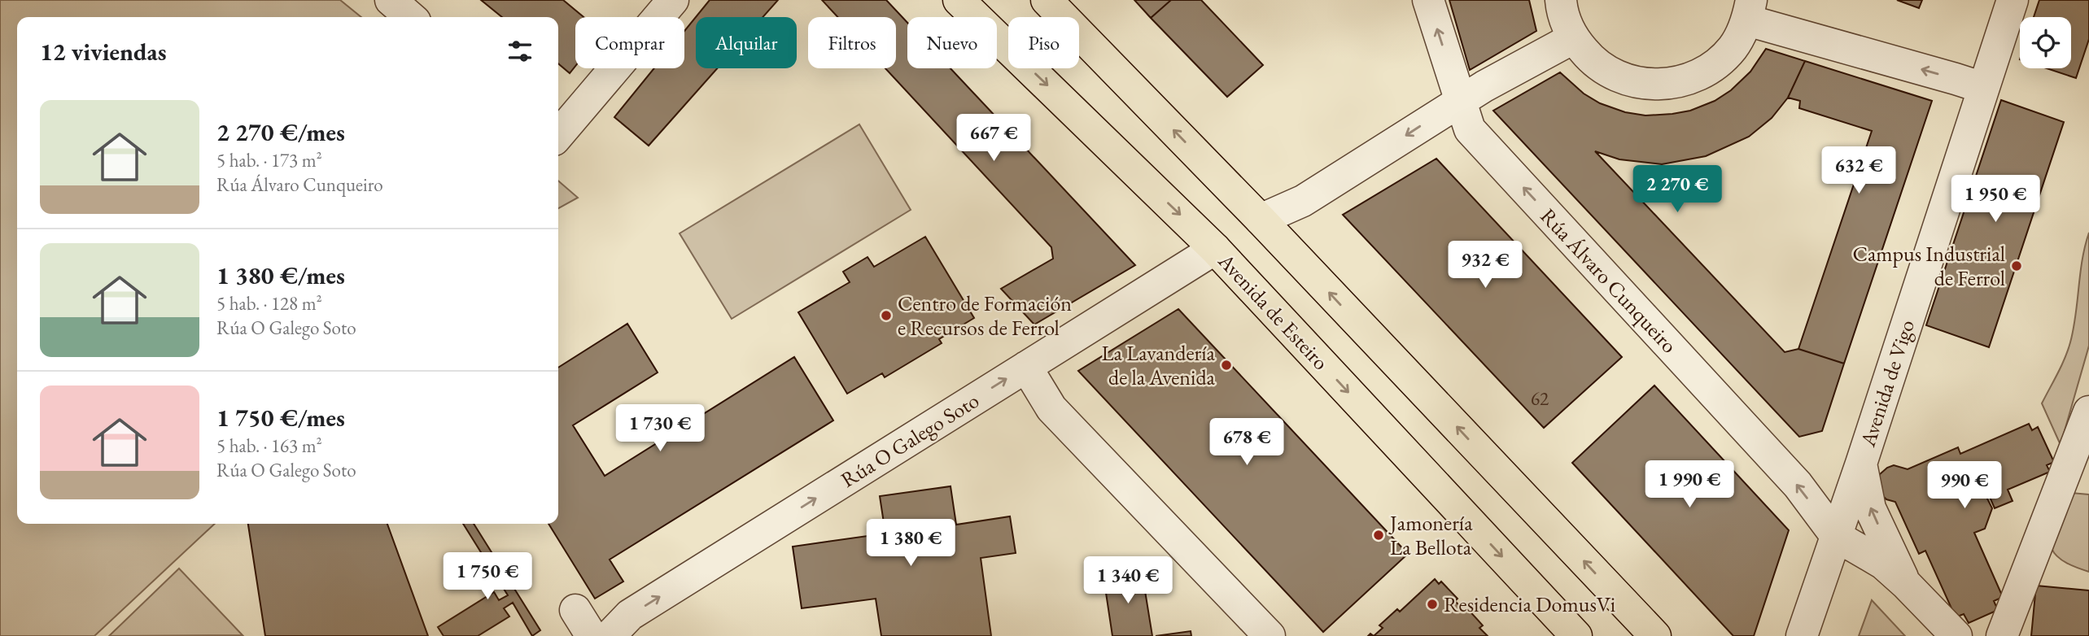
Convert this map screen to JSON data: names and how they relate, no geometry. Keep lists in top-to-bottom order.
{
  "streets": {
    "main road": ["Avenida de Esteiro"],
    "street": ["Rúa Álvaro Cunqueiro", "Avenida de Vigo", "Rúa O Galego Soto"]
  },
  "crossings": [
    ["Rúa Álvaro Cunqueiro", "Avenida de Vigo"],
    ["Avenida de Esteiro", "Rúa O Galego Soto"]
  ],
  "one_way": ["Rúa Álvaro Cunqueiro", "Rúa O Galego Soto"],
  "places": [
    "Campus Industrial de Ferrol",
    "Centro de Formación e Recursos de Ferrol",
    "La Lavandería de la Avenida",
    "Jamonería La Bellota",
    "Residencia DomusVi"
  ],
  "house_numbers": ["62"],
  "page": {
    "chip": [
      "Comprar",
      "Alquilar",
      "Filtros",
      "Nuevo",
      "Piso"
    ],
    "heading": "12 viviendas",
    "list": [
      {
        "name": "2 270 €/mes",
        "note": "5 hab. · 173 m² · Rúa Álvaro Cunqueiro"
      },
      {
        "name": "1 380 €/mes",
        "note": "5 hab. · 128 m² · Rúa O Galego Soto"
      },
      {
        "name": "1 750 €/mes",
        "note": "5 hab. · 163 m² · Rúa O Galego Soto"
      }
    ],
    "price": [
      "667 €",
      "632 €",
      "2 270 €",
      "1 950 €",
      "932 €",
      "1 730 €",
      "678 €",
      "1 990 €",
      "990 €",
      "1 380 €",
      "1 750 €",
      "1 340 €"
    ]
  }
}
